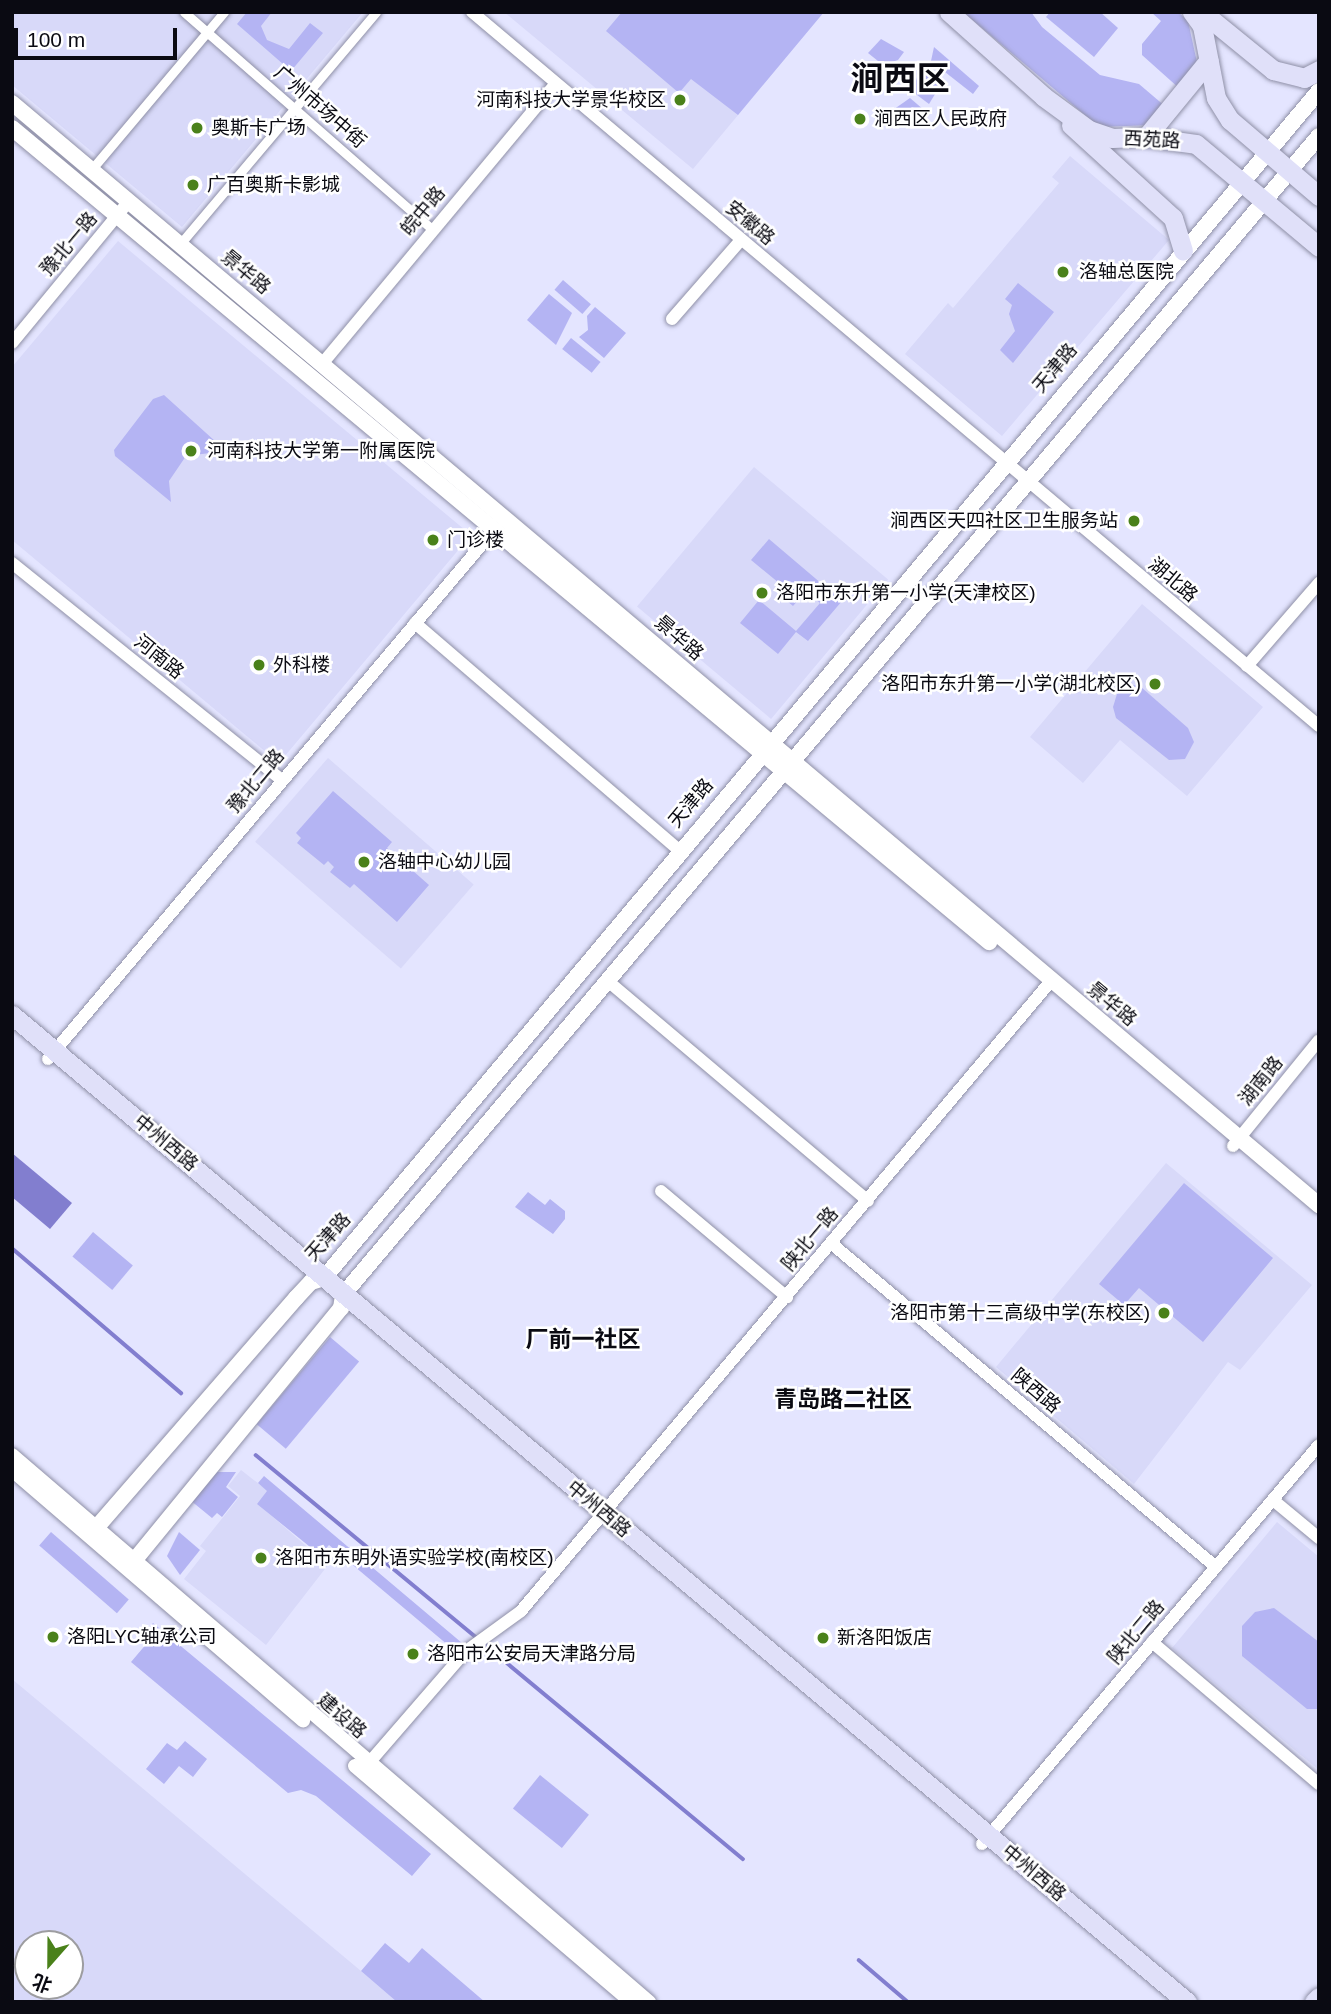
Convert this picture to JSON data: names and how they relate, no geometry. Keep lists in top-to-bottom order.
{
  "streets": {
    "main road": [
      "西苑路",
      "景华路",
      "天津路",
      "中州西路"
    ],
    "street": [
      "广州市场中街",
      "皖中路",
      "安徽路",
      "豫北一路",
      "湖北路",
      "河南路",
      "豫北二路",
      "湖南路",
      "陕北一路",
      "陕西路",
      "陕北二路",
      "建设路"
    ]
  },
  "crossings": [
    ["广州市场中街", "皖中路"],
    ["西苑路", "天津路"],
    ["皖中路", "安徽路"],
    ["皖中路", "景华路"],
    ["安徽路", "天津路"],
    ["安徽路", "湖北路"],
    ["豫北一路", "景华路"],
    ["景华路", "天津路"],
    ["景华路", "豫北二路"],
    ["景华路", "湖南路"],
    ["景华路", "陕北一路"],
    ["天津路", "湖北路"],
    ["天津路", "中州西路"],
    ["天津路", "建设路"],
    ["河南路", "豫北二路"],
    ["豫北二路", "中州西路"],
    ["中州西路", "陕北一路"],
    ["中州西路", "陕北二路"],
    ["陕北一路", "陕西路"],
    ["陕北一路", "建设路"],
    ["陕西路", "陕北二路"]
  ],
  "districts": ["涧西区", "厂前一社区", "青岛路二社区"],
  "places": [
    "河南科技大学景华校区",
    "涧西区人民政府",
    "奥斯卡广场",
    "广百奥斯卡影城",
    "洛轴总医院",
    "河南科技大学第一附属医院",
    "涧西区天四社区卫生服务站",
    "门诊楼",
    "洛阳市东升第一小学(天津校区)",
    "外科楼",
    "洛阳市东升第一小学(湖北校区)",
    "洛轴中心幼儿园",
    "洛阳市第十三高级中学(东校区)",
    "洛阳市东明外语实验学校(南校区)",
    "洛阳LYC轴承公司",
    "新洛阳饭店",
    "洛阳市公安局天津路分局"
  ],
  "scale_bar": "100 m",
  "north": "bottom"
}
